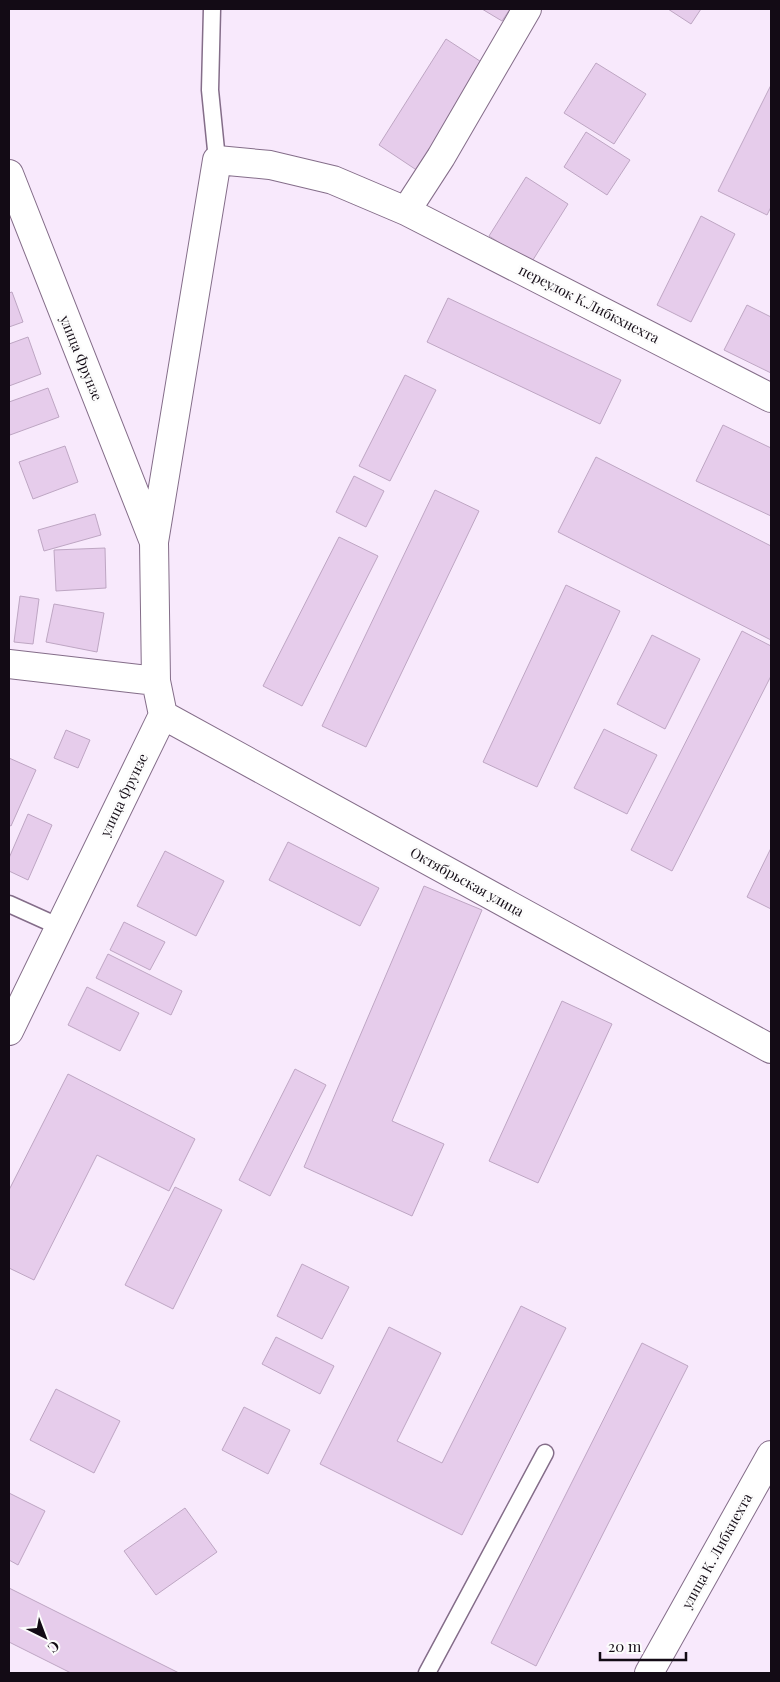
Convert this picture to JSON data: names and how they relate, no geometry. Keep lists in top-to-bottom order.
{
  "streets": {
    "street": [
      "переулок К.Либкхнехта",
      "улица Фрунзе",
      "Октябрьская улица",
      "улица К. Либкнехта"
    ]
  },
  "crossings": [
    ["переулок К.Либкхнехта", "улица Фрунзе"],
    ["улица Фрунзе", "Октябрьская улица"]
  ],
  "scale_bar": "20 m",
  "north": "bottom right"
}
